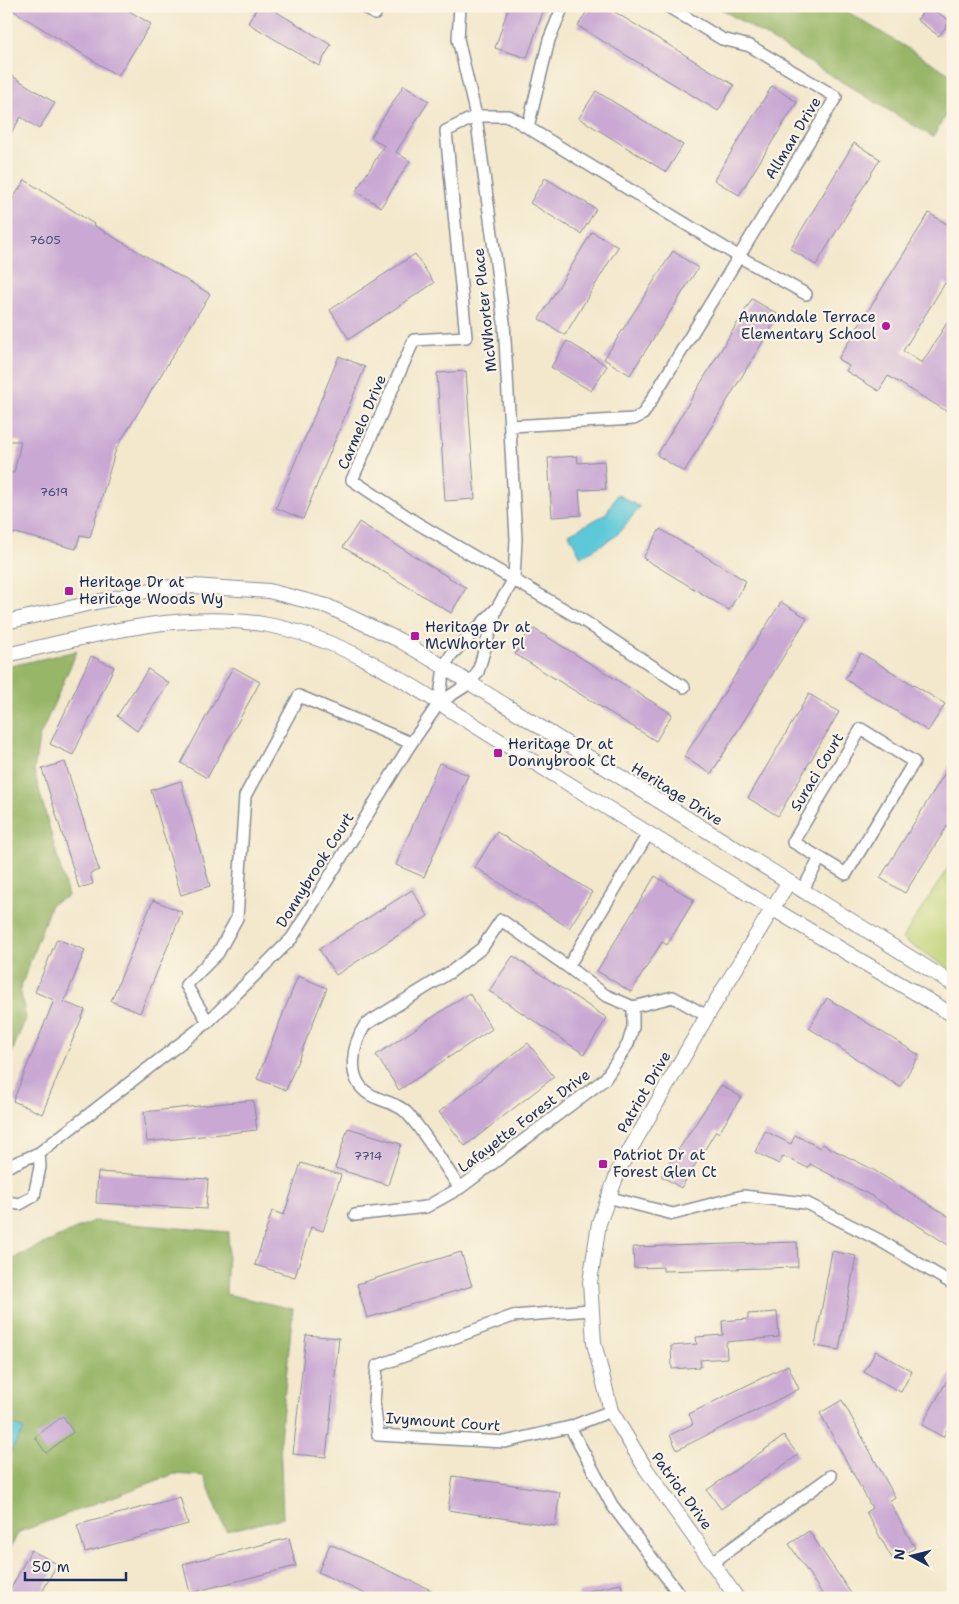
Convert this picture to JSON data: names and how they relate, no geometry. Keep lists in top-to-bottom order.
{
  "streets": {
    "street": [
      "Allman Drive",
      "McWhorter Place",
      "Carmelo Drive",
      "Suraci Court",
      "Heritage Drive",
      "Donnybrook Court",
      "Patriot Drive",
      "Lafayette Forest Drive",
      "Ivymount Court"
    ]
  },
  "crossings": [
    ["Allman Drive", "McWhorter Place"],
    ["McWhorter Place", "Carmelo Drive"],
    ["McWhorter Place", "Heritage Drive"],
    ["Heritage Drive", "Patriot Drive"],
    ["Patriot Drive", "Ivymount Court"]
  ],
  "places": {
    "other": ["Annandale Terrace Elementary School"],
    "transit": [
      "Heritage Dr at Heritage Woods Wy",
      "Heritage Dr at McWhorter Pl",
      "Heritage Dr at Donnybrook Ct",
      "Patriot Dr at Forest Glen Ct"
    ]
  },
  "house_numbers": ["7605", "7619", "7714"],
  "scale_bar": "50 m",
  "north": "left"
}
